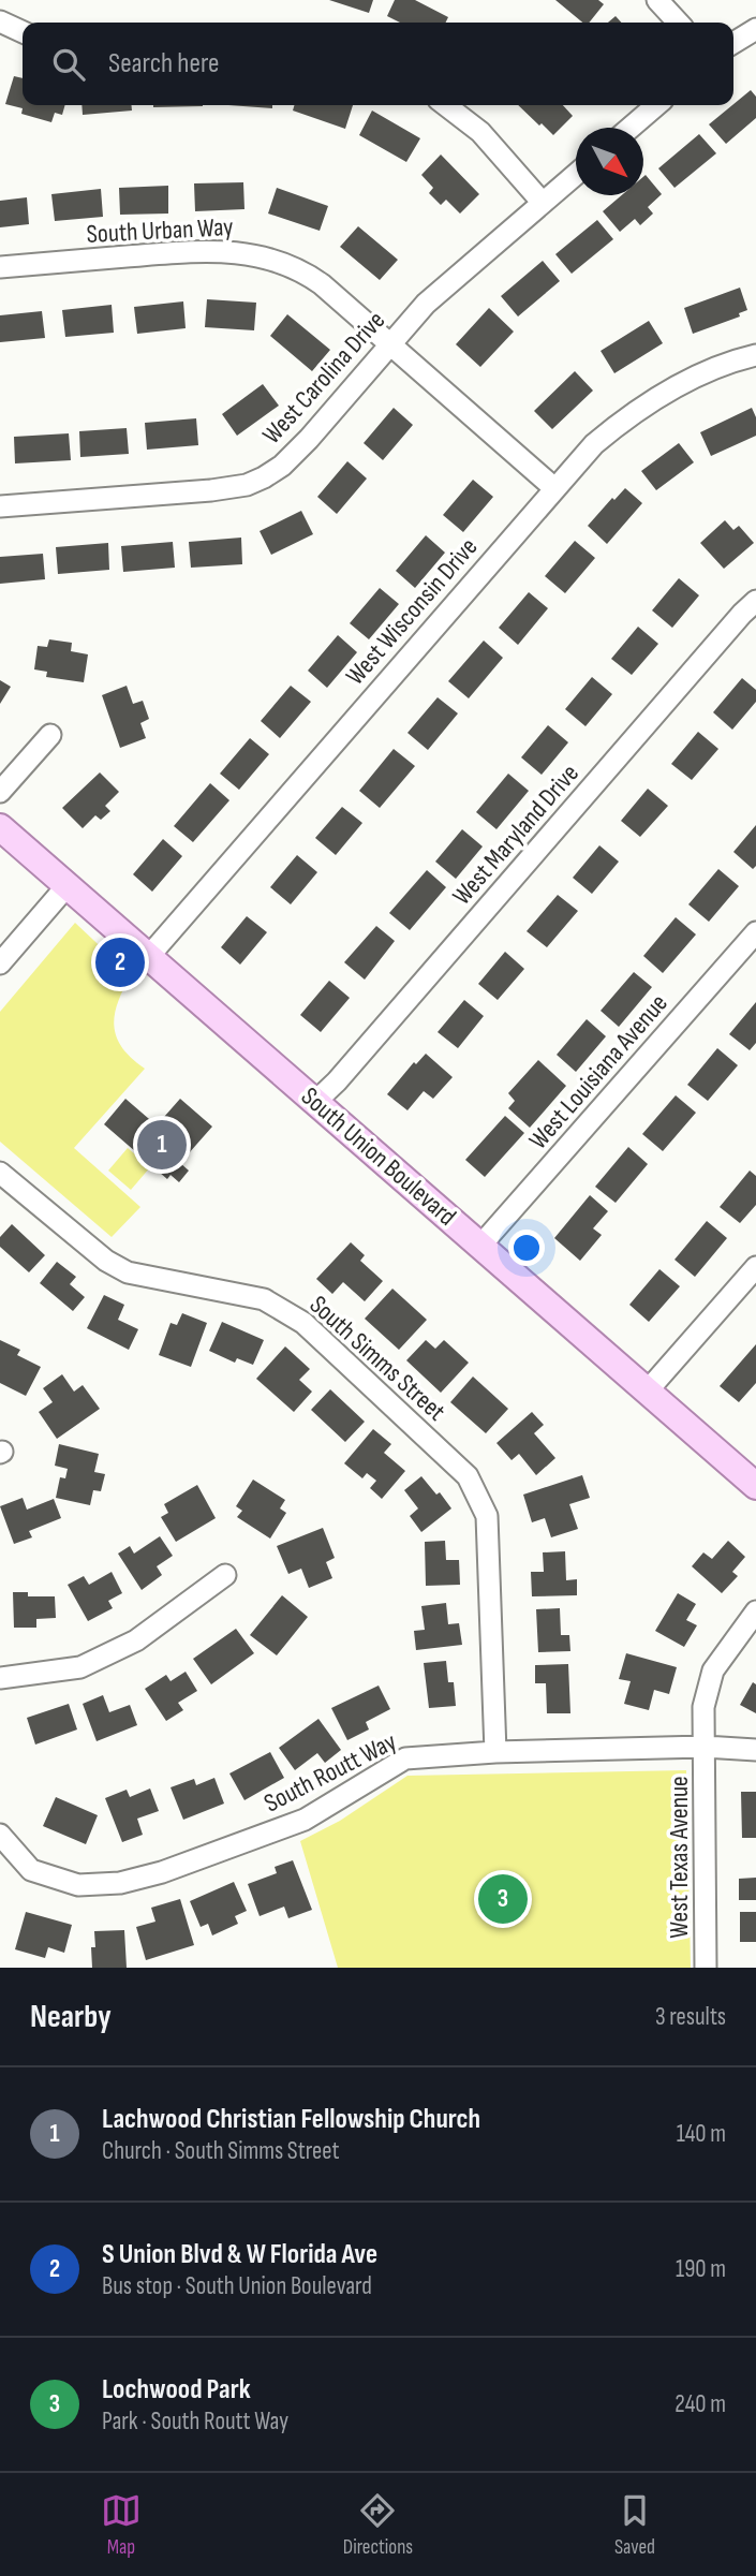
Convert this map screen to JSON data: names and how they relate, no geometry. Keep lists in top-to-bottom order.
{
  "streets": {
    "main road": ["South Union Boulevard"],
    "street": [
      "South Urban Way",
      "West Carolina Drive",
      "West Wisconsin Drive",
      "West Maryland Drive",
      "West Louisiana Avenue",
      "South Simms Street",
      "South Routt Way",
      "West Texas Avenue"
    ]
  },
  "crossings": [
    ["South Urban Way", "West Carolina Drive"],
    ["South Urban Way", "West Wisconsin Drive"],
    ["West Wisconsin Drive", "South Union Boulevard"],
    ["West Maryland Drive", "South Union Boulevard"],
    ["West Louisiana Avenue", "South Union Boulevard"],
    ["South Simms Street", "South Routt Way"],
    ["South Routt Way", "West Texas Avenue"]
  ],
  "north": "bottom right",
  "page": {
    "search": "Search here",
    "pins": ["2", "1", "3"],
    "heading": ["Nearby", "3 results"],
    "list": [
      {
        "mark": "1",
        "name": "Lachwood Christian Fellowship Church",
        "note": "Church · South Simms Street",
        "value": "140 m"
      },
      {
        "mark": "2",
        "name": "S Union Blvd & W Florida Ave",
        "note": "Bus stop · South Union Boulevard",
        "value": "190 m"
      },
      {
        "mark": "3",
        "name": "Lochwood Park",
        "note": "Park · South Routt Way",
        "value": "240 m"
      }
    ],
    "nav": ["Map", "Directions", "Saved"]
  }
}
